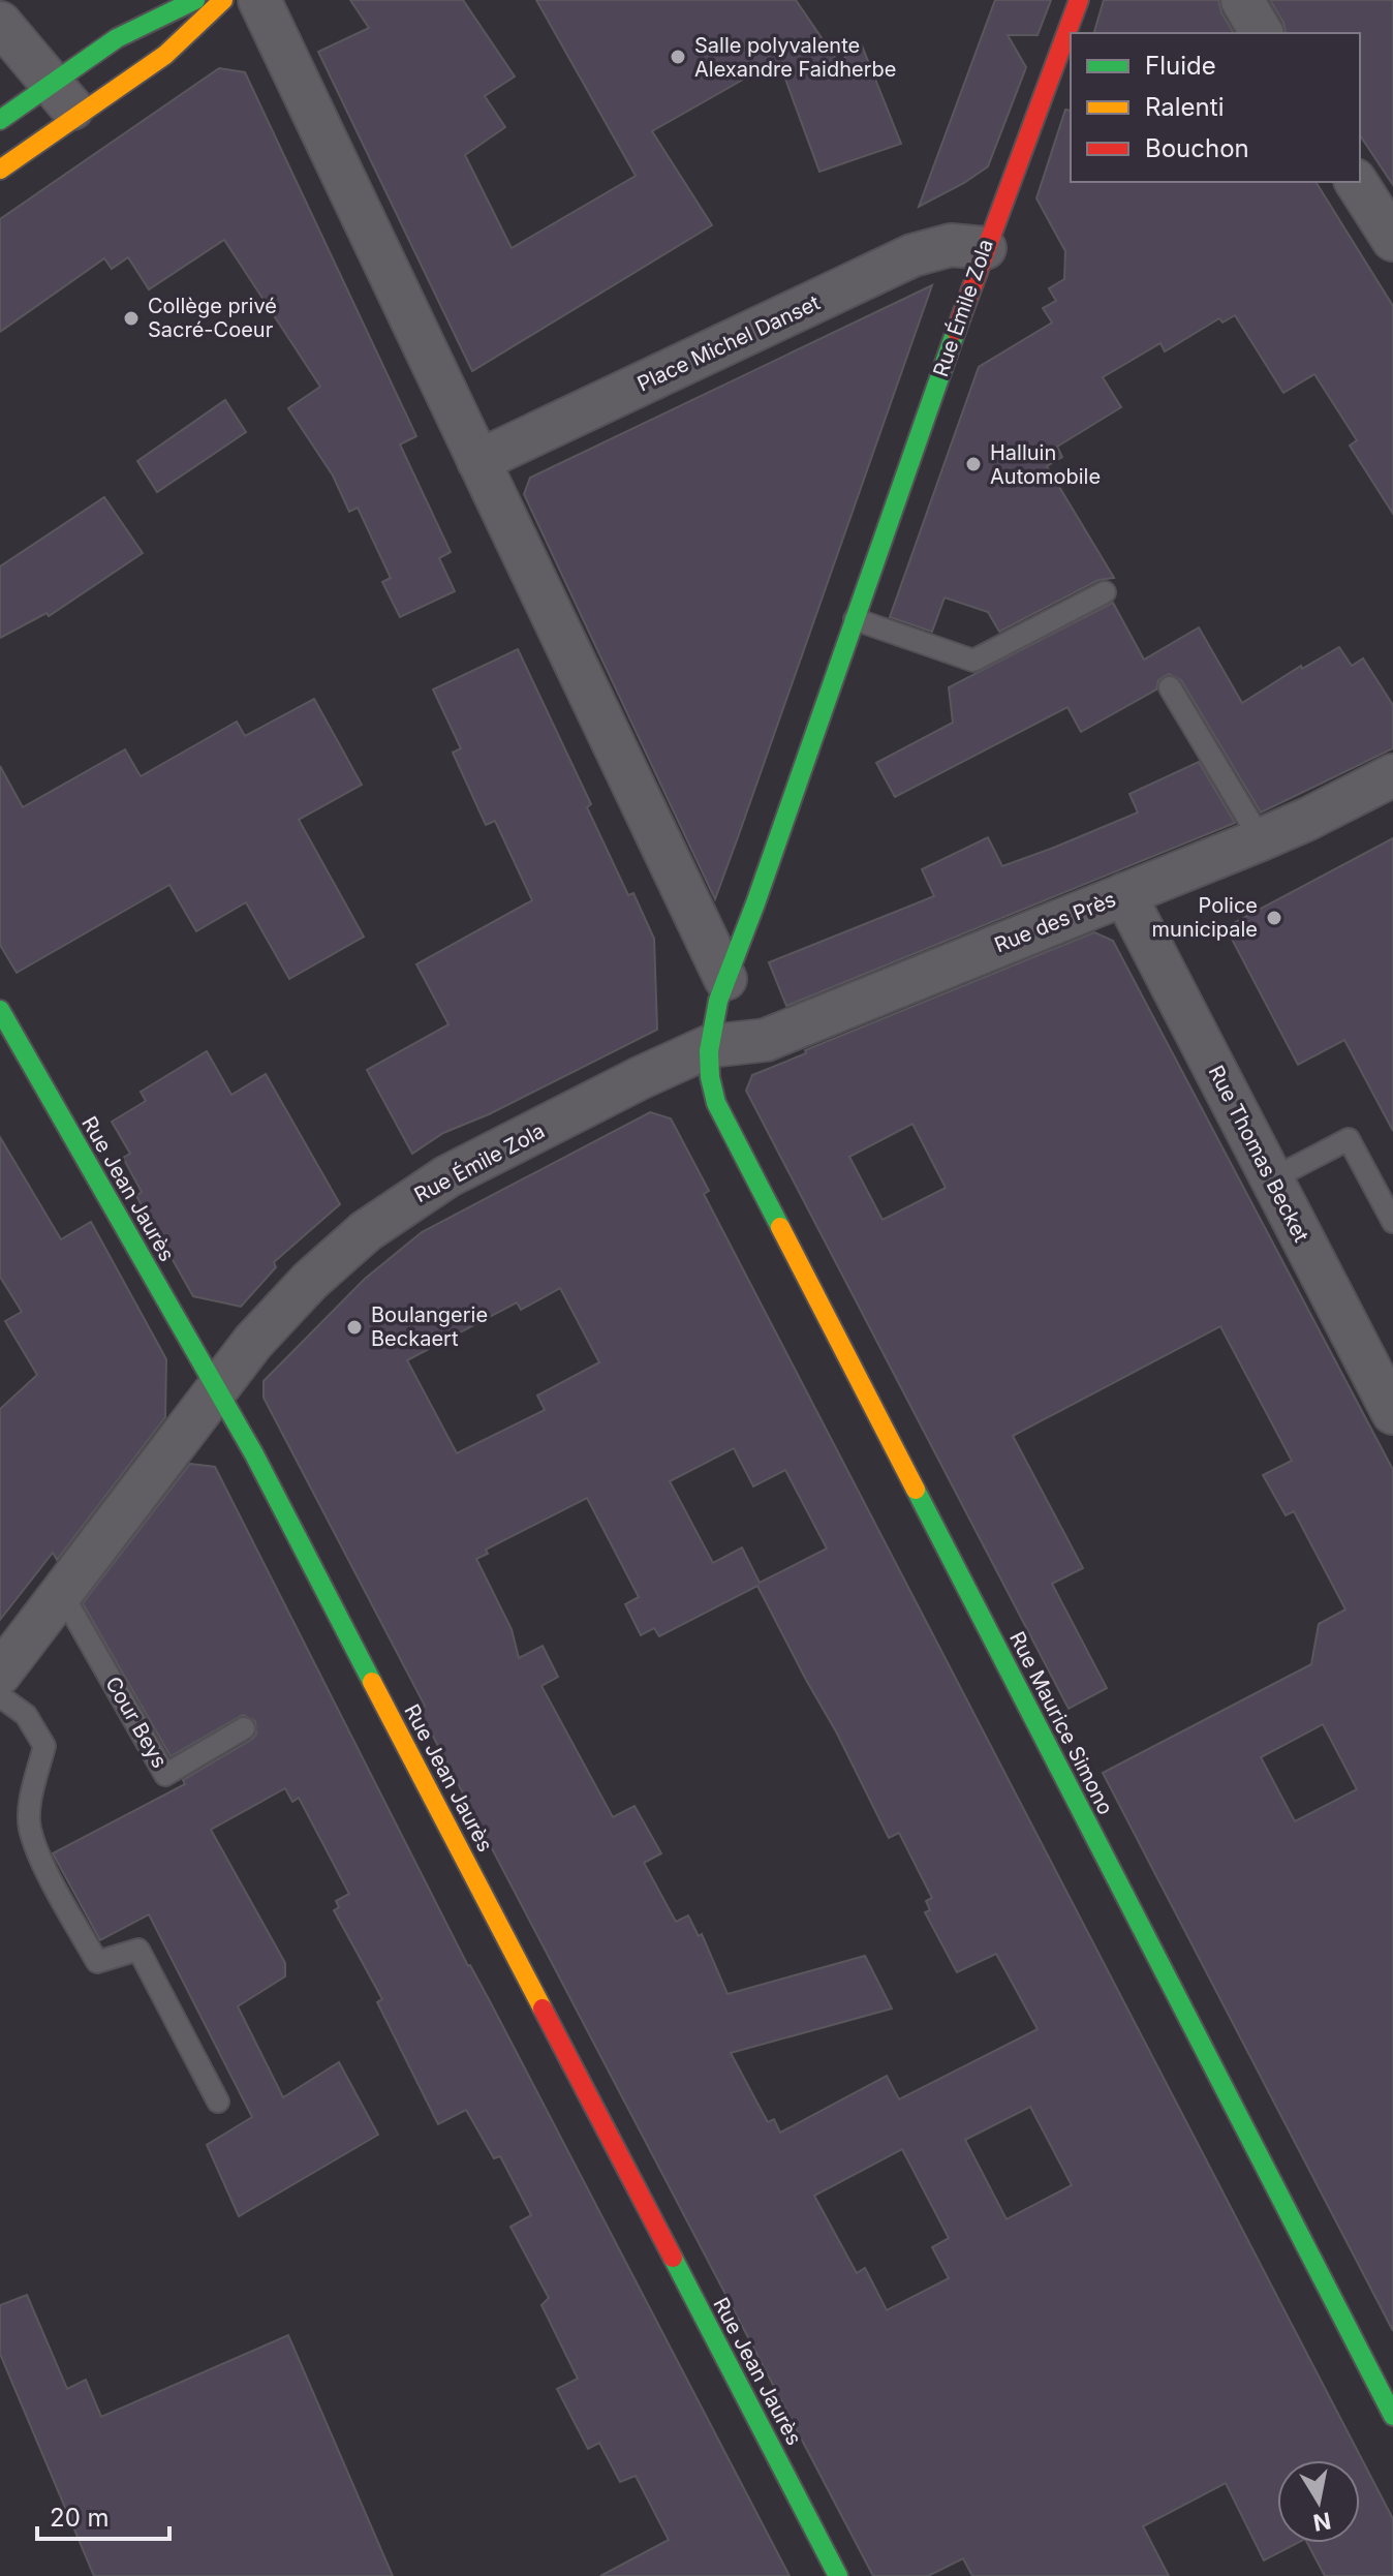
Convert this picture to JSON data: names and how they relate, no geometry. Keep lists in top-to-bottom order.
{
  "streets": {
    "street": [
      "Rue Émile Zola",
      "Place Michel Danset",
      "Rue des Près",
      "Rue Thomas Becket",
      "Rue Jean Jaurès",
      "Rue Maurice Simono"
    ],
    "lane": ["Cour Beys"]
  },
  "crossings": [
    ["Rue Émile Zola", "Place Michel Danset"],
    ["Rue Émile Zola", "Rue des Près"],
    ["Rue Émile Zola", "Rue Jean Jaurès"],
    ["Rue Émile Zola", "Cour Beys"],
    ["Rue Émile Zola", "Rue Maurice Simono"],
    ["Rue des Près", "Rue Thomas Becket"],
    ["Rue des Près", "Rue Maurice Simono"]
  ],
  "places": [
    "Salle polyvalente Alexandre Faidherbe",
    "Collège privé Sacré-Coeur",
    "Halluin Automobile",
    "Police municipale",
    "Boulangerie Beckaert"
  ],
  "legend": ["Fluide", "Ralenti", "Bouchon"],
  "scale_bar": "20 m",
  "north": "bottom"
}
